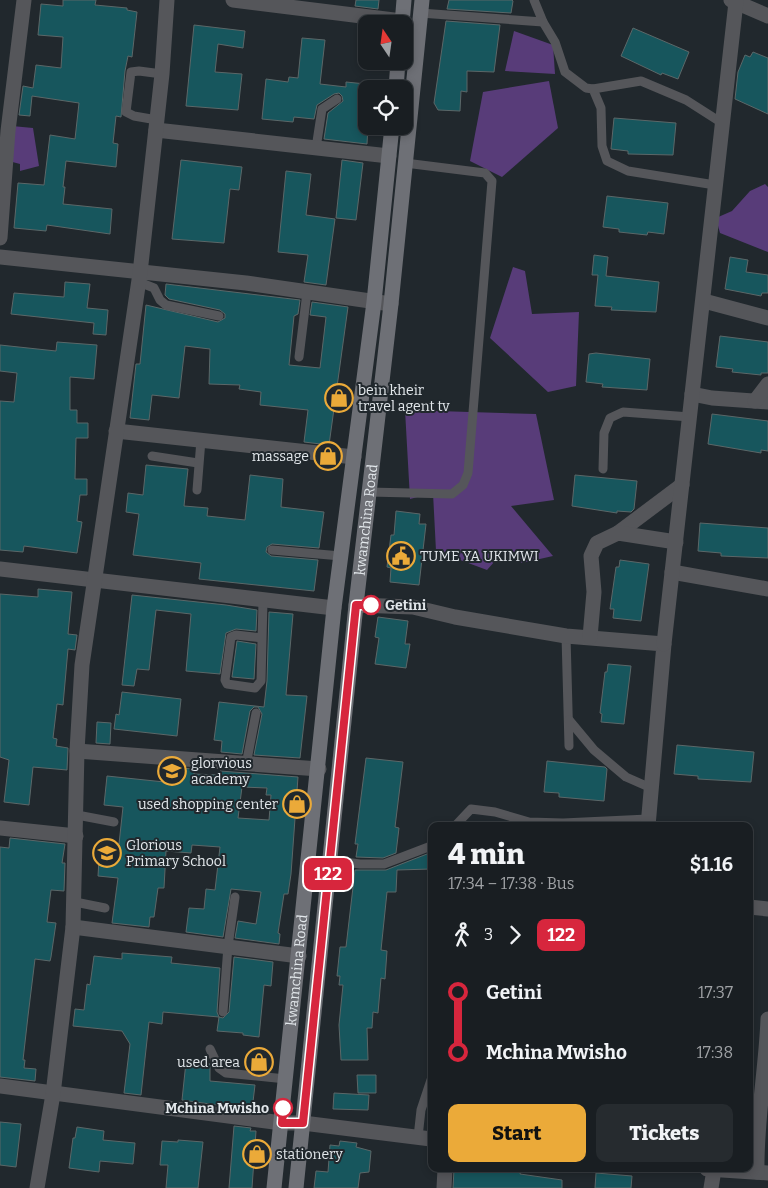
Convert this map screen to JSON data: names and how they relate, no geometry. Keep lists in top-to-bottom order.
{
  "streets": {
    "main road": ["kwamchina Road"]
  },
  "places": {
    "shop": [
      "bein kheir travel agent tv",
      "massage",
      "used shopping center",
      "used area",
      "stationery"
    ],
    "public building": ["TUME YA UKIMWI"],
    "other": ["Getini", "Mchina Mwisho"],
    "school or university": ["glorvious academy", "Glorious Primary School"]
  },
  "lines": ["bus line 122"],
  "north": "top",
  "page": {
    "on_map": "122",
    "heading": ["4 min", "17:34 – 17:38 · Bus", "$1.16"],
    "legs": ["3", "122"],
    "list": [
      {
        "name": "Getini",
        "value": "17:37"
      },
      {
        "name": "Mchina Mwisho",
        "value": "17:38"
      }
    ],
    "buttons": ["Start", "Tickets"]
  }
}
